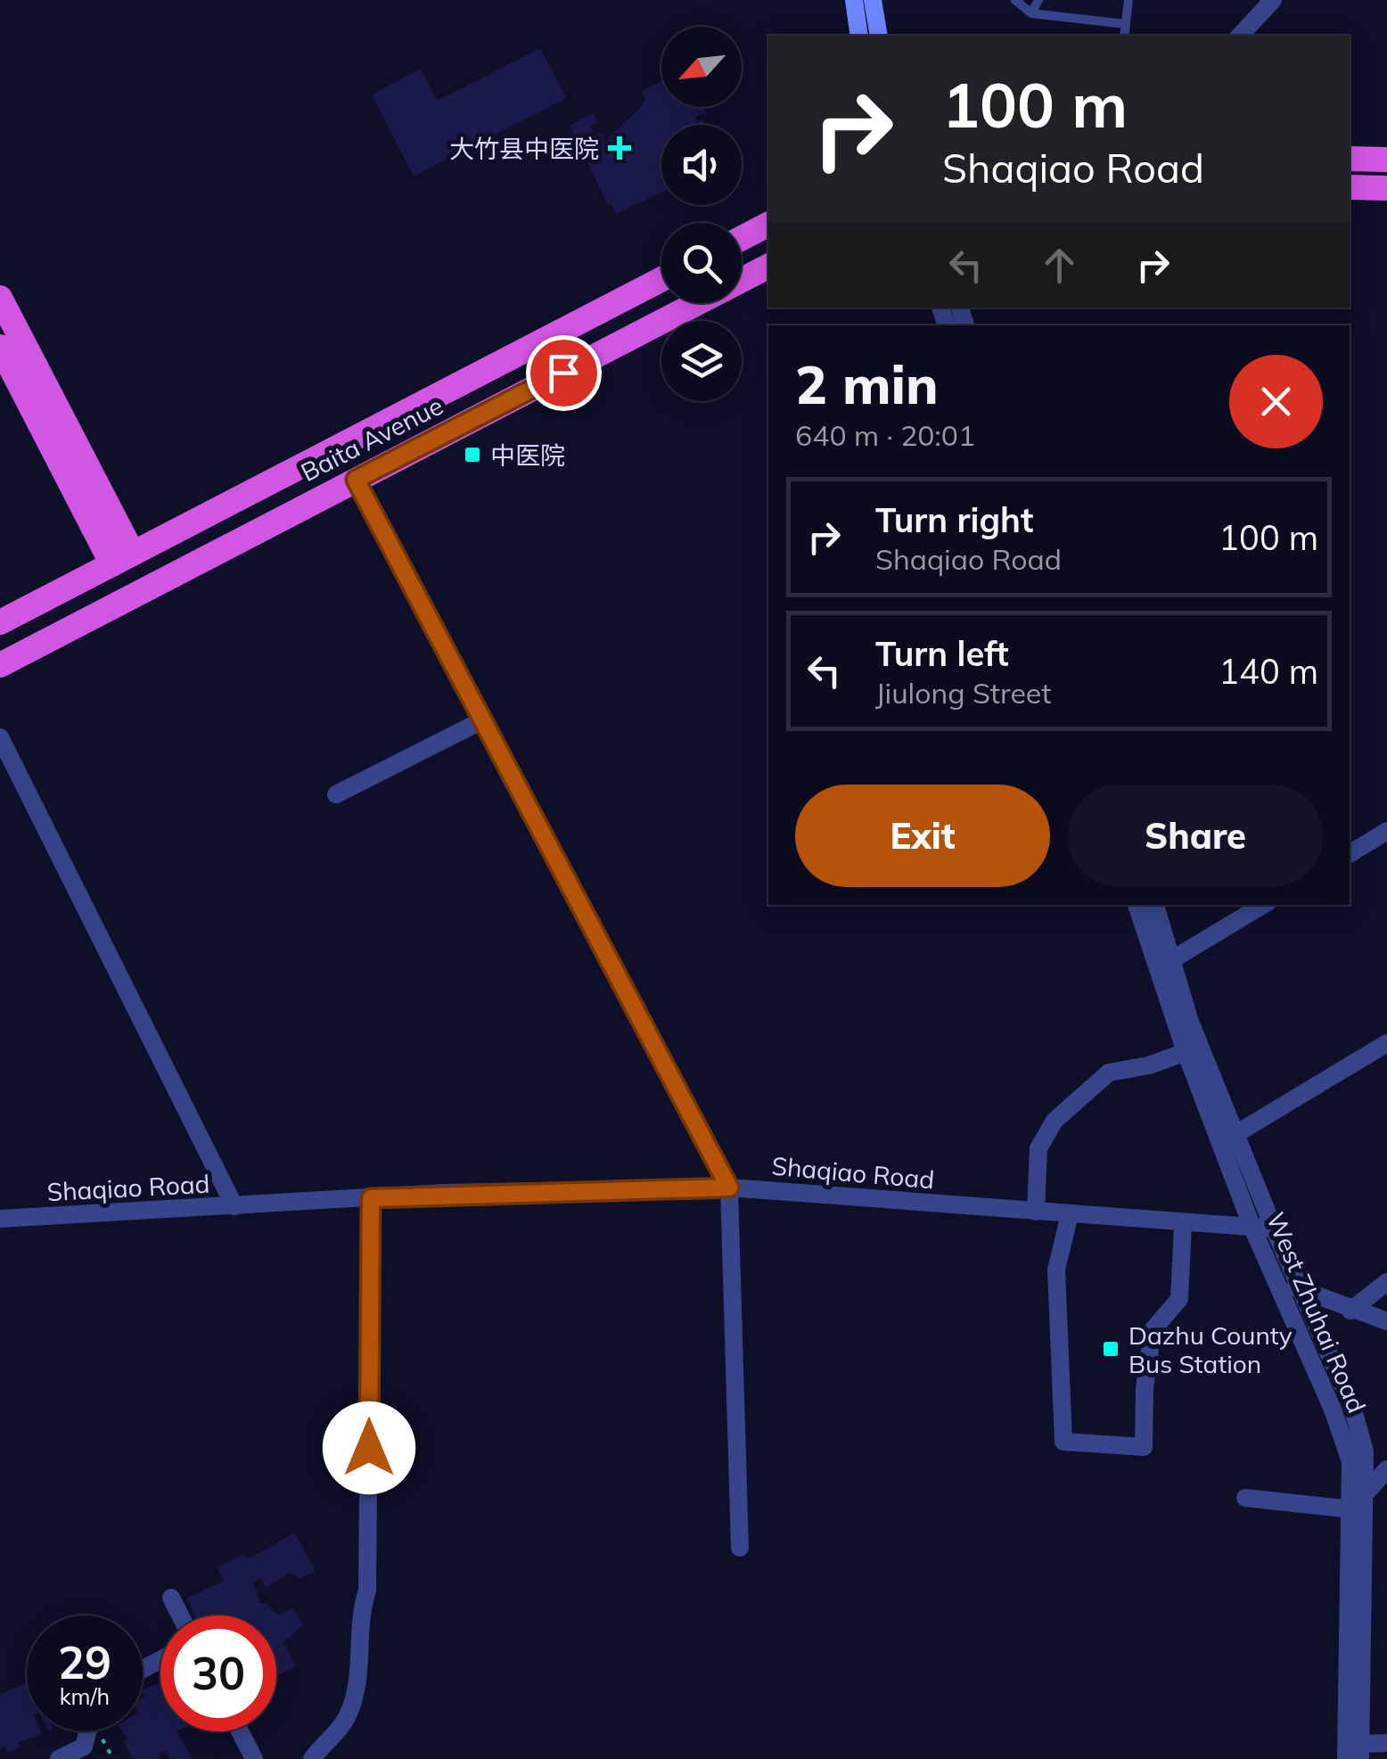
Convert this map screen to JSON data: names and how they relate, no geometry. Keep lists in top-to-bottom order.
{
  "streets": {
    "highway": ["Baita Avenue"],
    "street": ["Shaqiao Road", "West Zhuhai Road"]
  },
  "crossings": [
    ["Shaqiao Road", "West Zhuhai Road"]
  ],
  "places": {
    "health": ["大竹县中医院"],
    "transit": ["中医院", "Dazhu County Bus Station"]
  },
  "north": "bottom left",
  "page": {
    "turn": ["100 m", "Shaqiao Road"],
    "heading": ["2 min", "640 m · 20:01"],
    "list": [
      {
        "name": "Turn right",
        "note": "Shaqiao Road",
        "value": "100 m"
      },
      {
        "name": "Turn left",
        "note": "Jiulong Street",
        "value": "140 m"
      }
    ],
    "buttons": ["Exit", "Share"],
    "speed": "29 km/h",
    "limit": "30"
  }
}
